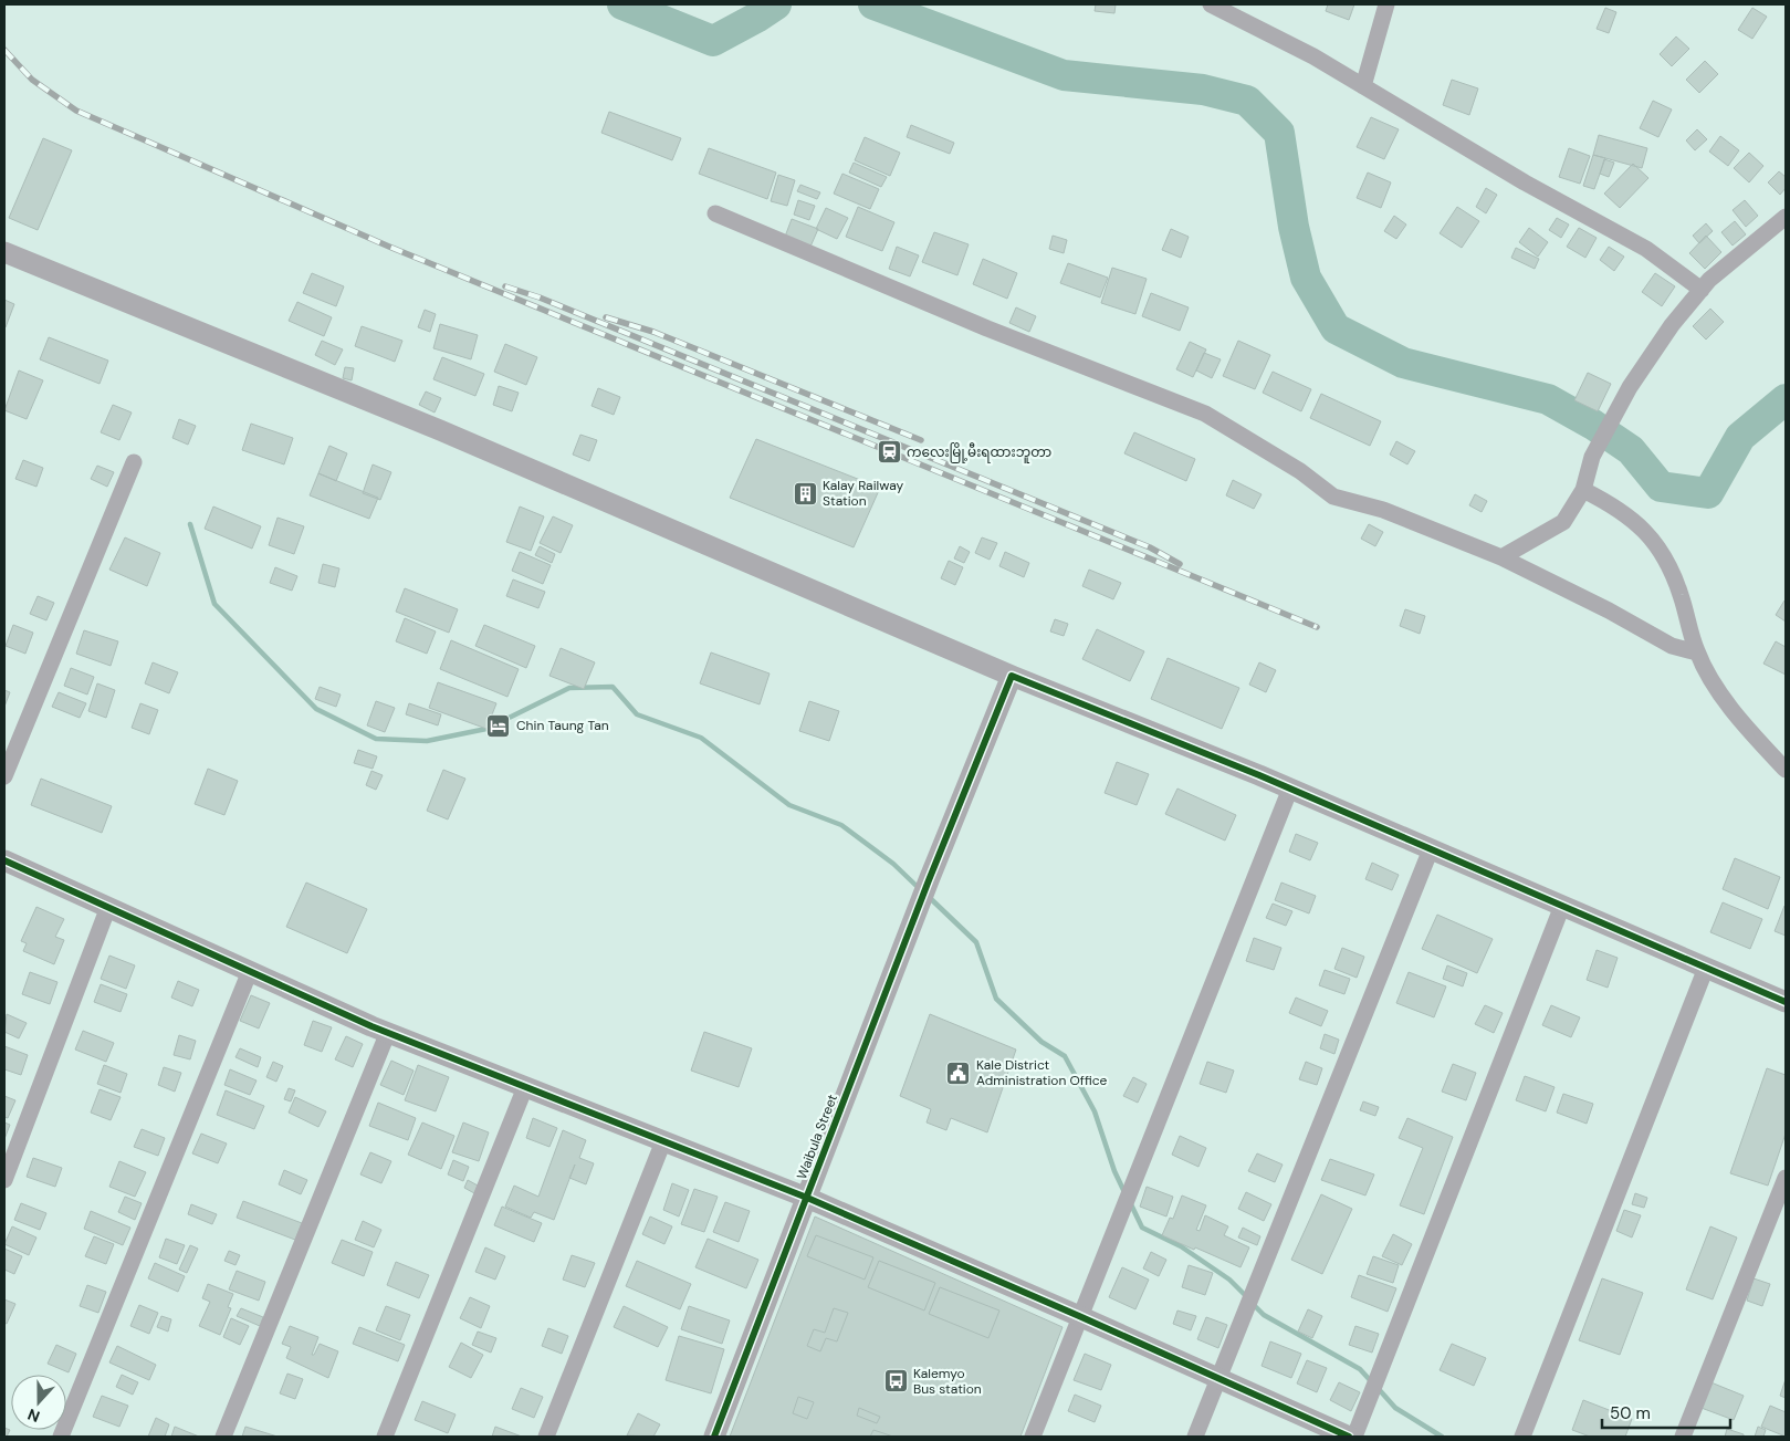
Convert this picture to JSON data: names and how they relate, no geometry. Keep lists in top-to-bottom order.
{
  "streets": {
    "street": ["Waibula Street"]
  },
  "places": {
    "station": ["ကလေးမြို့မီးရထားဘူတာ"],
    "building": ["Kalay Railway Station"],
    "hotel": ["Chin Taung Tan"],
    "public building": ["Kale District Administration Office"],
    "bus stop": ["Kalemyo Bus station"]
  },
  "scale_bar": "50 m",
  "north": "bottom"
}
